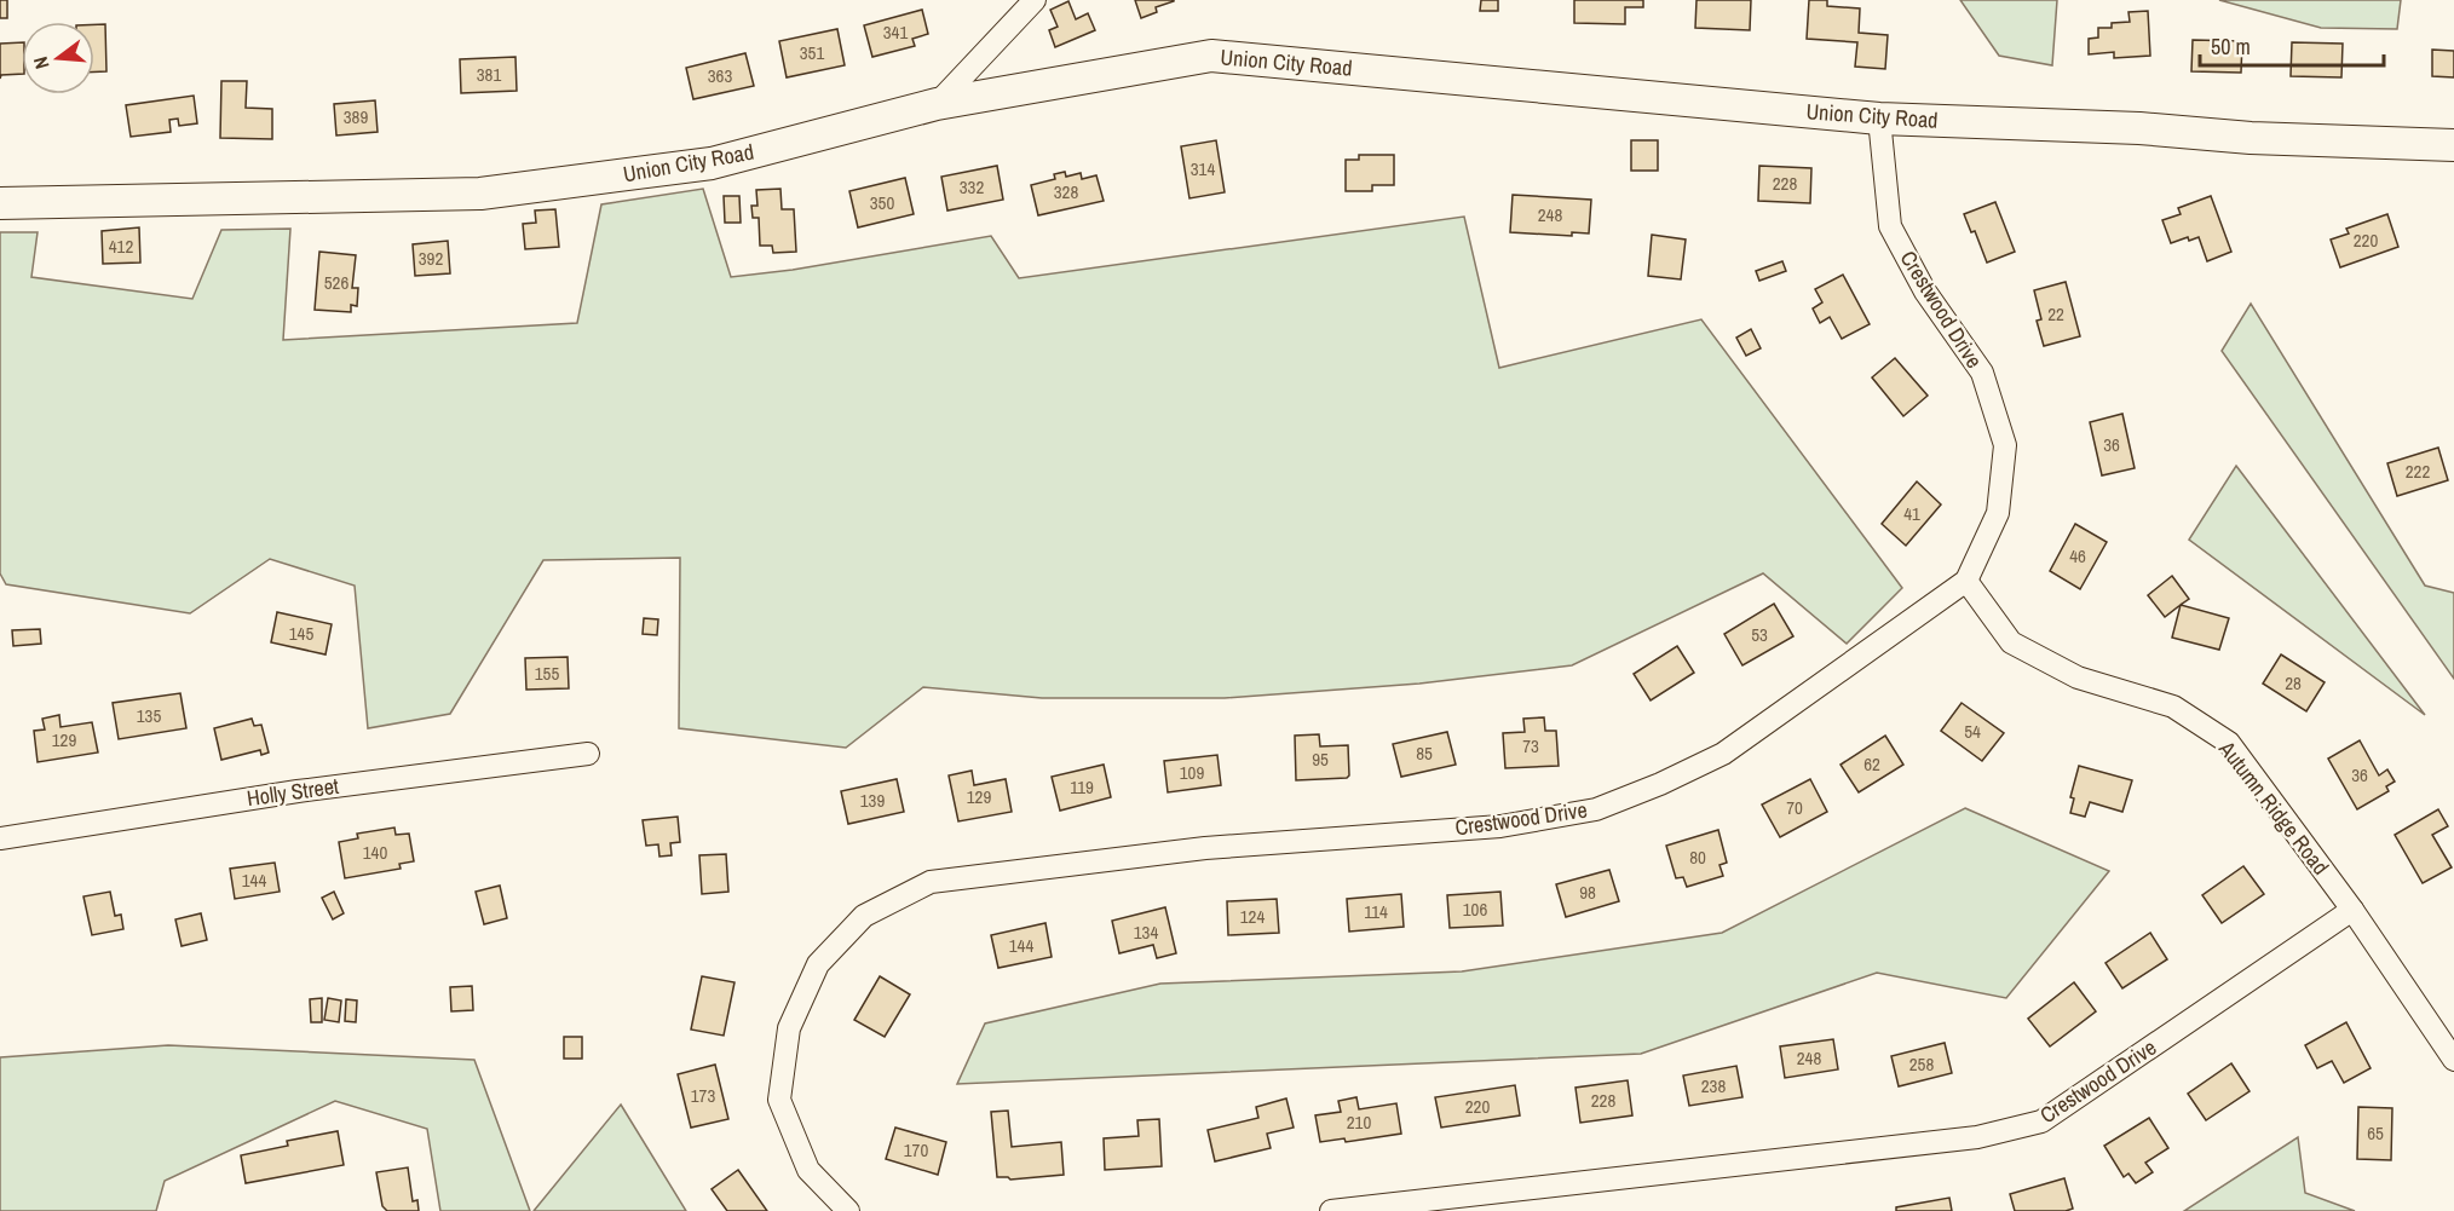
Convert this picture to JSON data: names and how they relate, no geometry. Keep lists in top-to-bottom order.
{
  "streets": {
    "main road": ["Union City Road"],
    "street": ["Crestwood Drive", "Holly Street", "Autumn Ridge Road"]
  },
  "crossings": [
    ["Union City Road", "Crestwood Drive"],
    ["Crestwood Drive", "Autumn Ridge Road"]
  ],
  "house_numbers": [
    "341",
    "351",
    "381",
    "363",
    "389",
    "314",
    "228",
    "332",
    "328",
    "350",
    "248",
    "220",
    "412",
    "392",
    "526",
    "22",
    "36",
    "222",
    "41",
    "46",
    "145",
    "53",
    "155",
    "28",
    "135",
    "54",
    "129",
    "73",
    "85",
    "95",
    "62",
    "109",
    "36",
    "119",
    "129",
    "139",
    "70",
    "140",
    "80",
    "144",
    "98",
    "106",
    "114",
    "124",
    "134",
    "144",
    "248",
    "258",
    "238",
    "173",
    "228",
    "220",
    "210",
    "65",
    "170"
  ],
  "scale_bar": "50 m",
  "north": "left"
}
